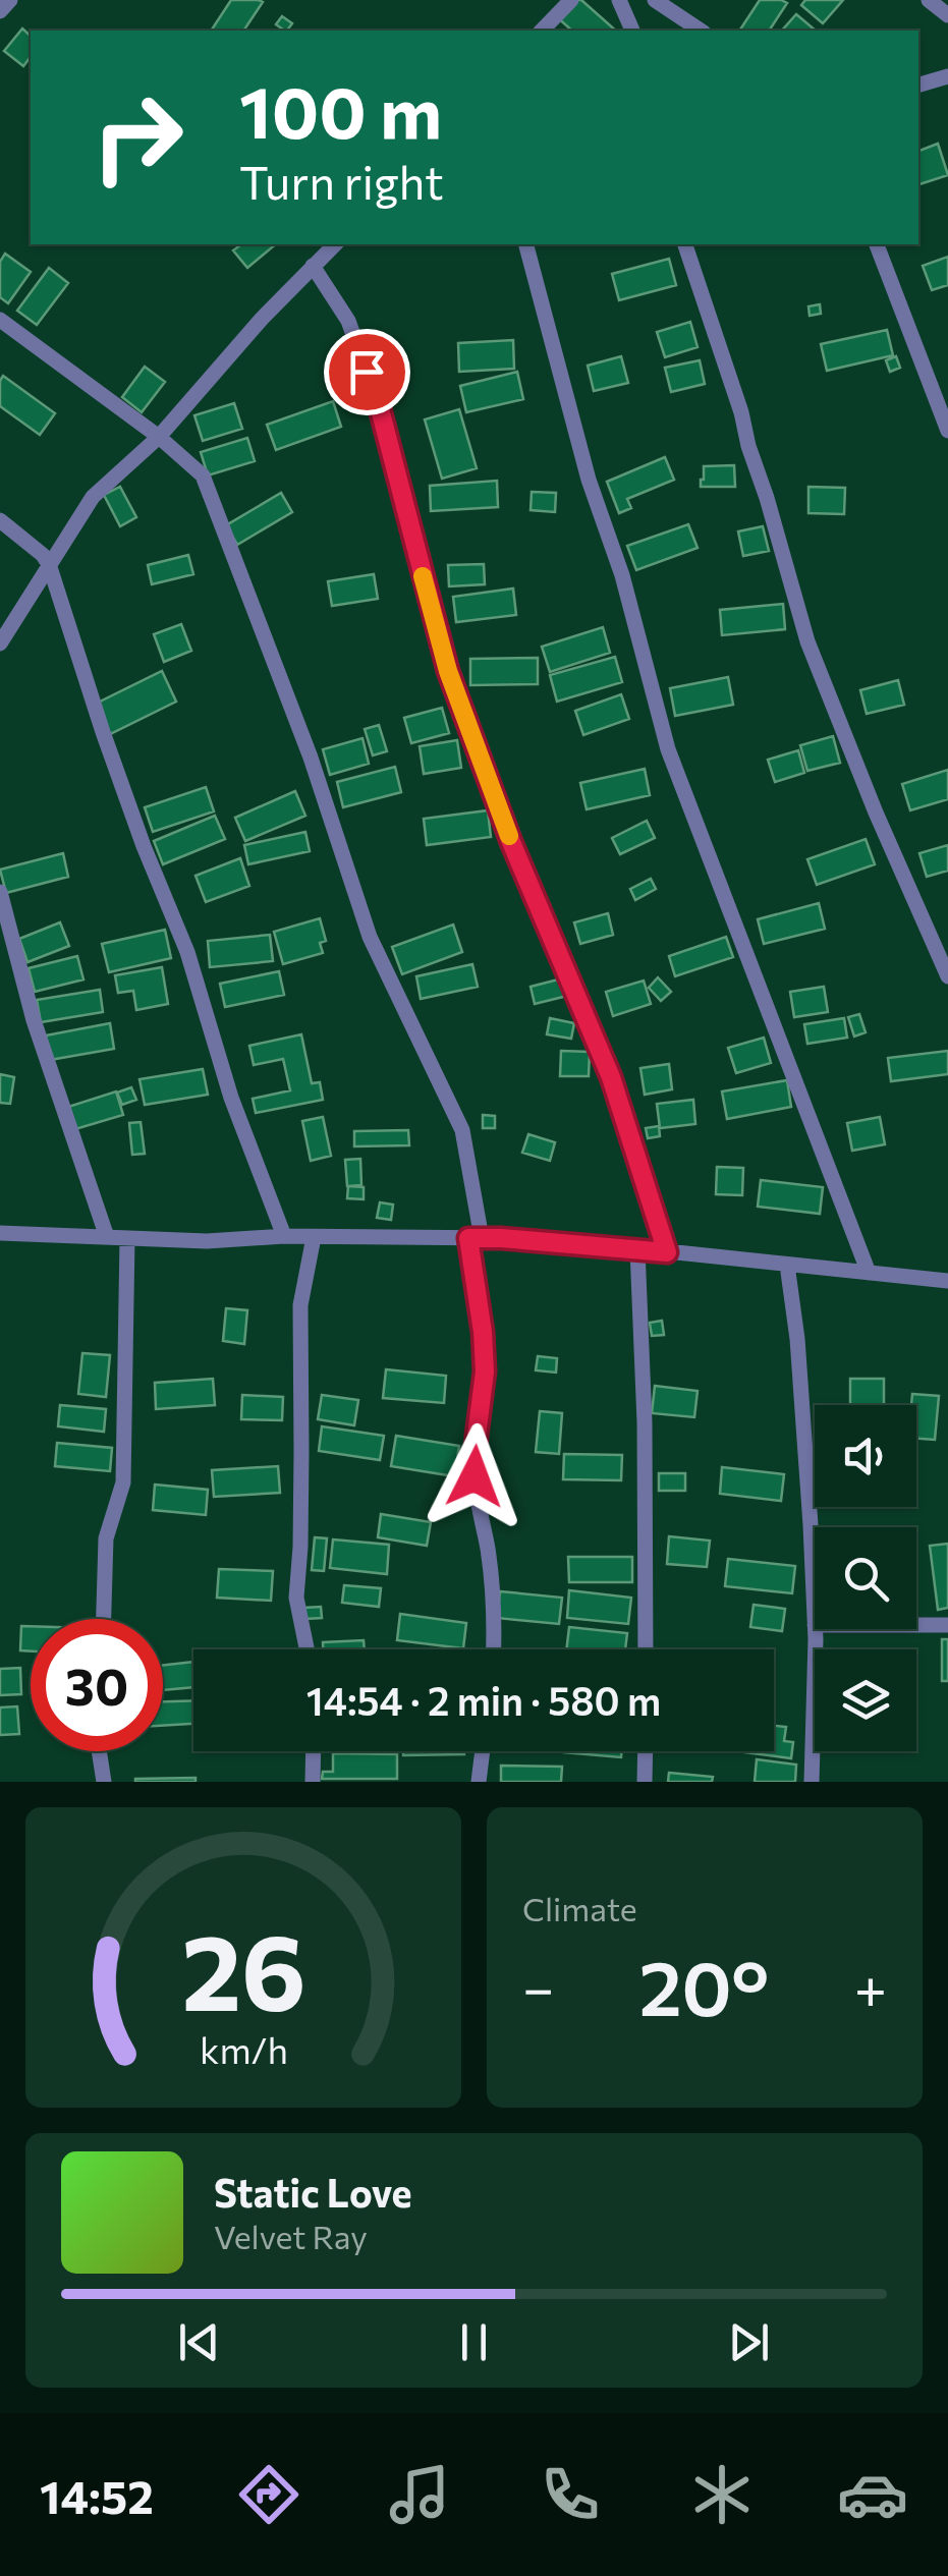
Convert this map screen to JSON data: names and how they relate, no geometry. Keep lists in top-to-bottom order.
{
  "page": {
    "turn": ["100 m", "Turn right"],
    "limit": "30",
    "trip": "14:54 · 2 min · 580 m",
    "tile": "Climate",
    "heat": ["−", "20°", "+"],
    "song": ["Static Love", "Velvet Ray"],
    "tabs": "14:52",
    "gauge": ["26", "km/h"]
  }
}
